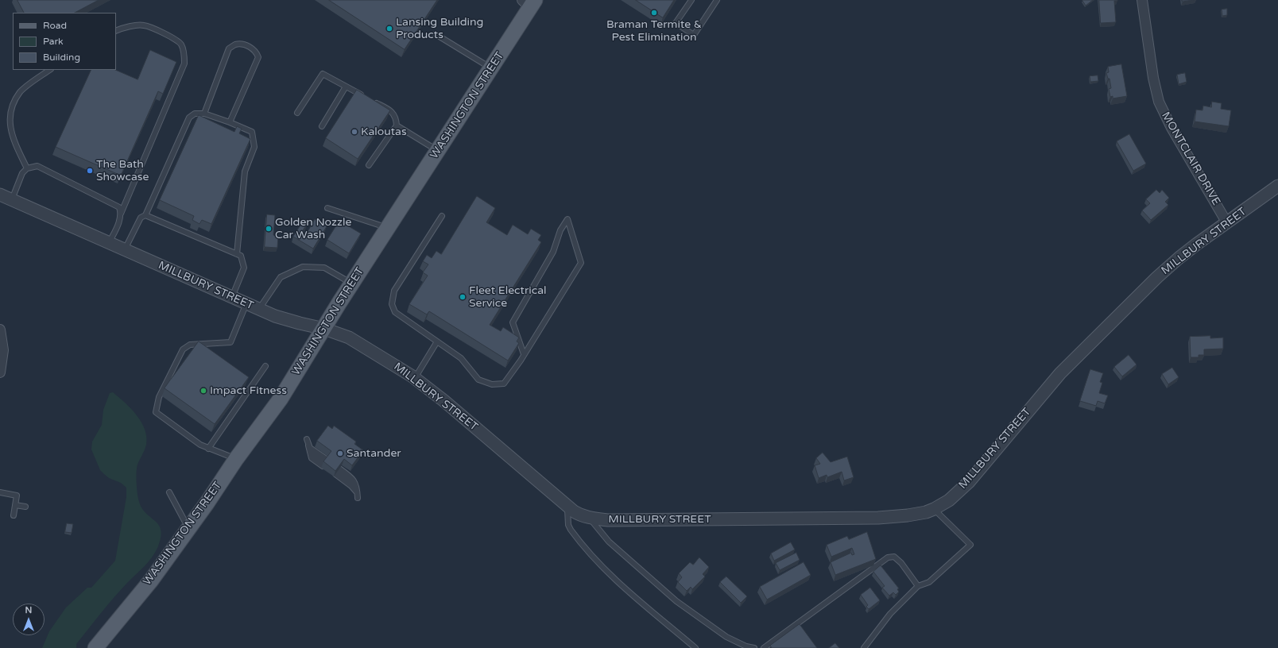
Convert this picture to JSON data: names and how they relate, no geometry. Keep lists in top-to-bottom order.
{
  "streets": {
    "main road": ["WASHINGTON STREET"],
    "street": ["MONTCLAIR DRIVE", "MILLBURY STREET"]
  },
  "crossings": [
    ["WASHINGTON STREET", "MILLBURY STREET"],
    ["MONTCLAIR DRIVE", "MILLBURY STREET"]
  ],
  "places": [
    "Braman Termite & Pest Elimination",
    "Lansing Building Products",
    "Kaloutas",
    "The Bath Showcase",
    "Golden Nozzle Car Wash",
    "Fleet Electrical Service",
    "Impact Fitness",
    "Santander"
  ],
  "legend": ["Road", "Park", "Building"],
  "north": "top"
}
